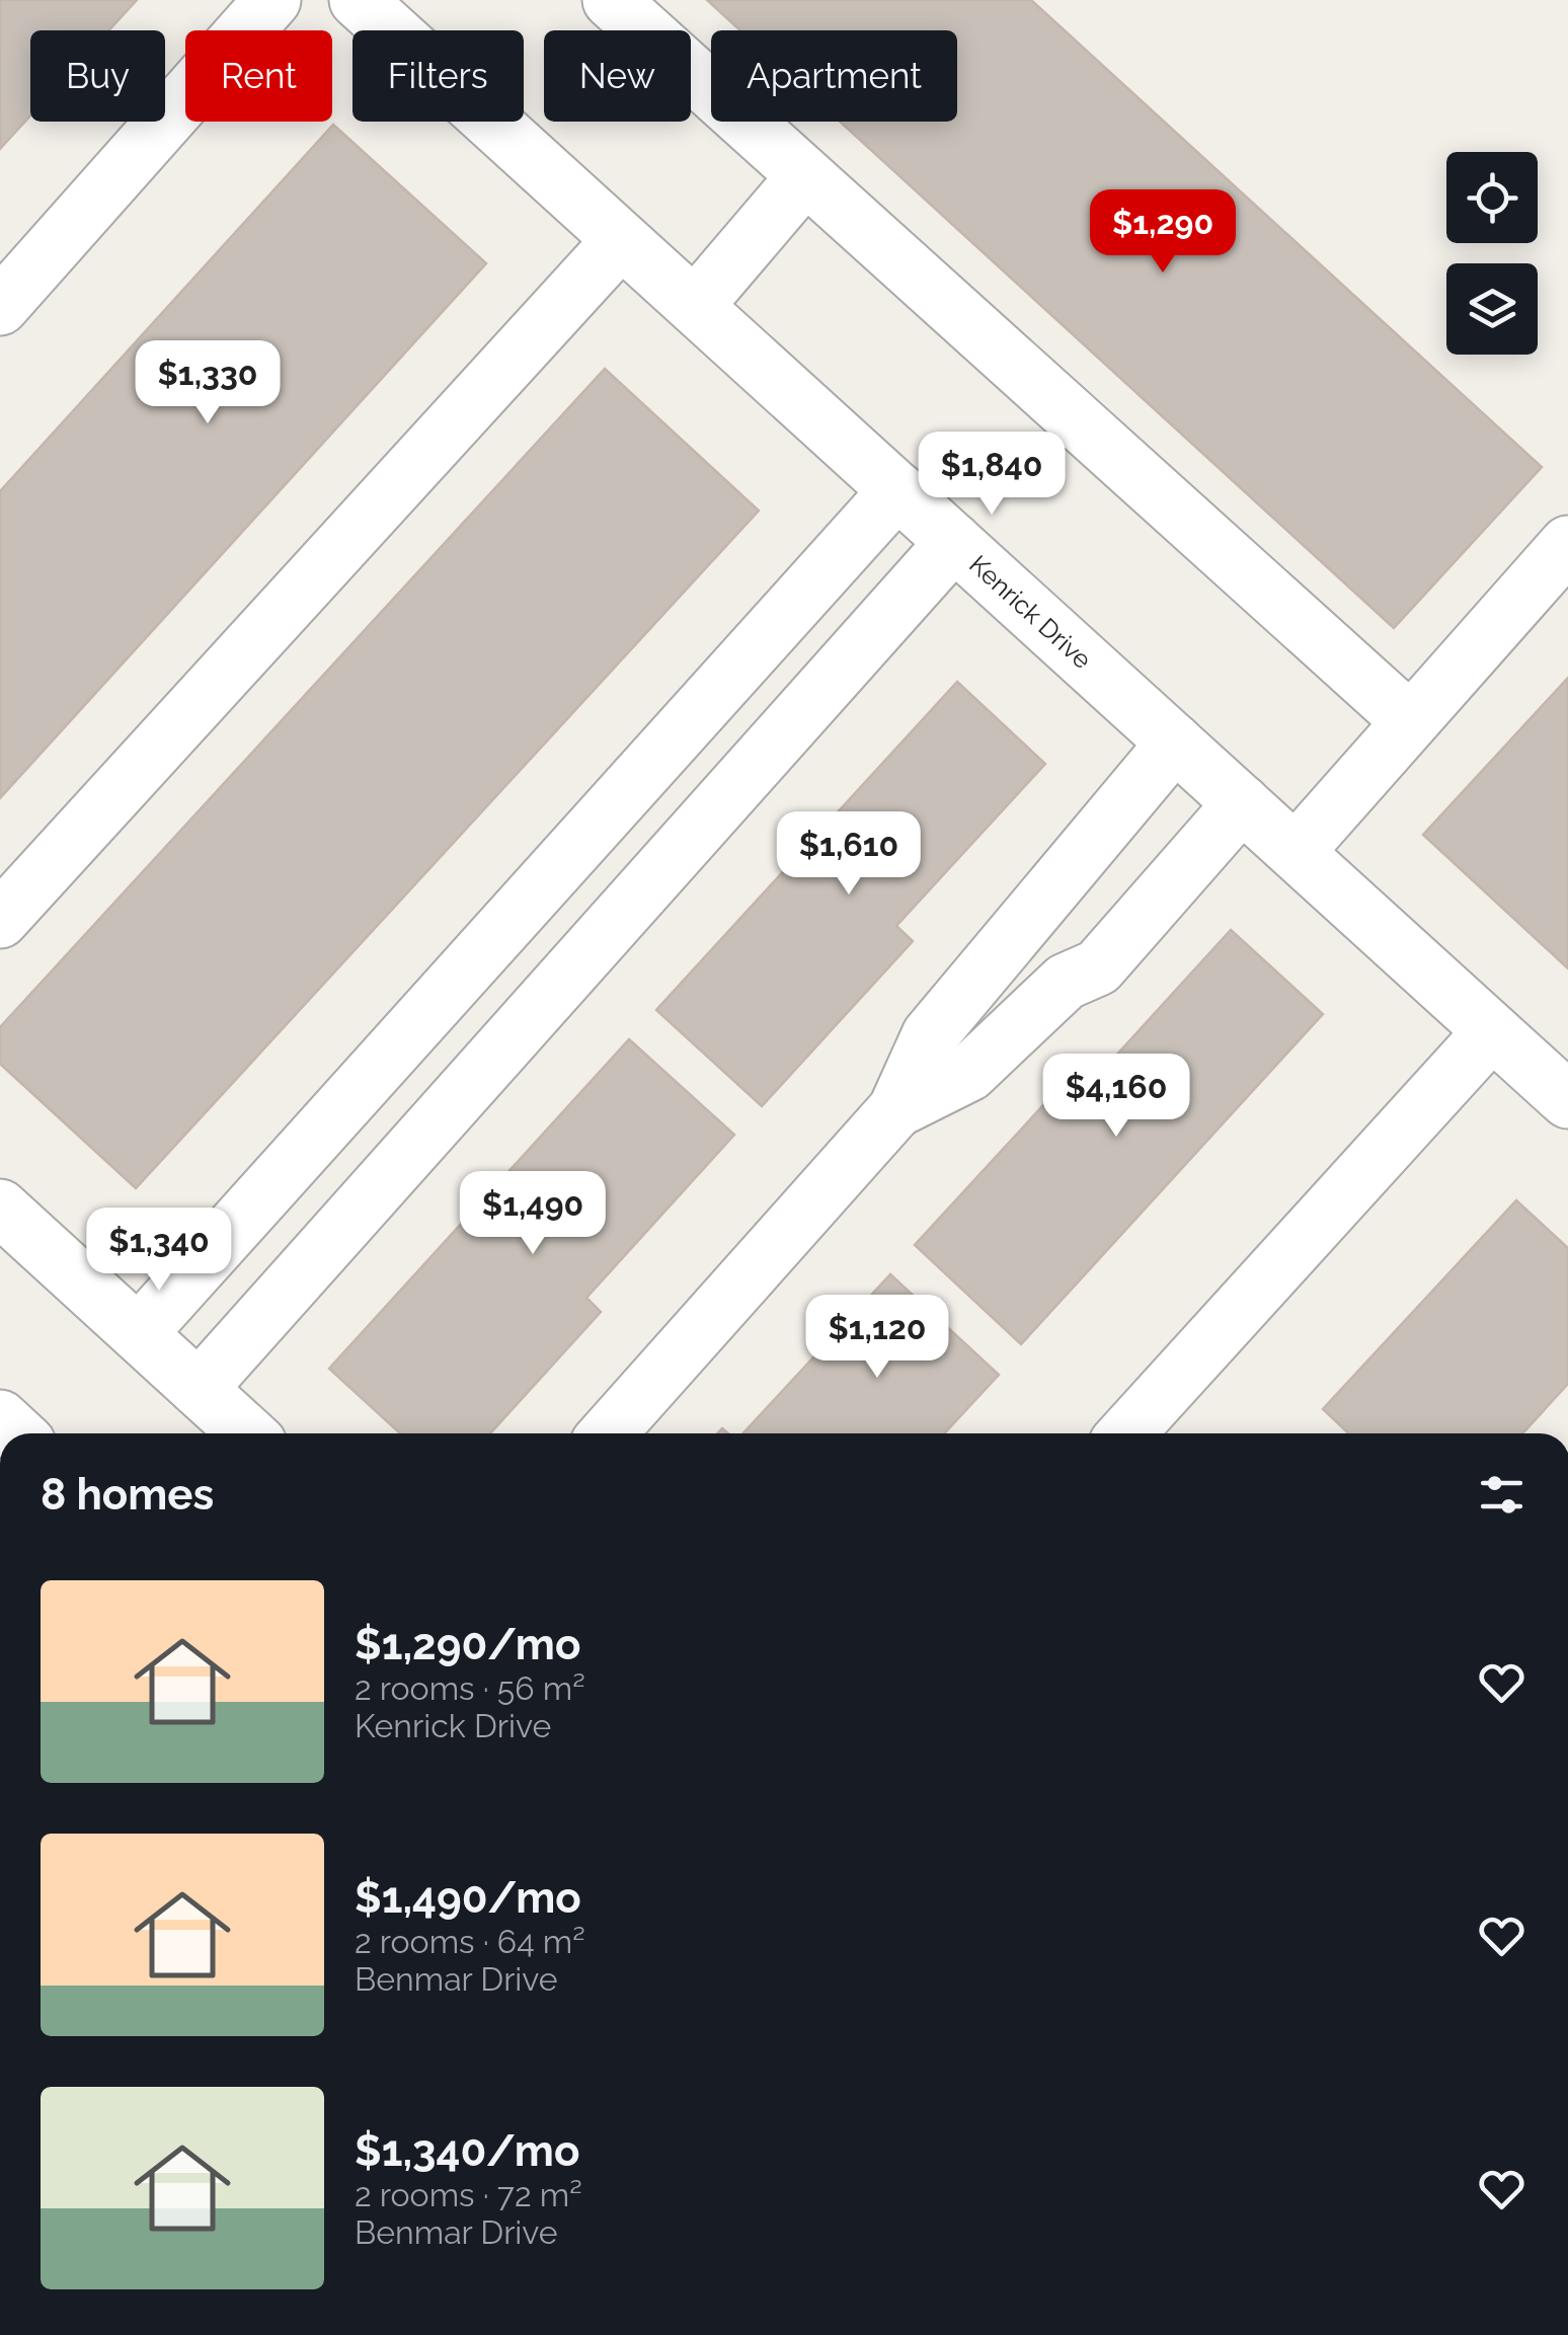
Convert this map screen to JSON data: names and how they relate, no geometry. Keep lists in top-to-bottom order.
{
  "streets": {
    "street": ["Kenrick Drive"]
  },
  "page": {
    "chip": [
      "Buy",
      "Rent",
      "Filters",
      "New",
      "Apartment"
    ],
    "price": [
      "$1,290",
      "$1,330",
      "$1,840",
      "$1,610",
      "$4,160",
      "$1,490",
      "$1,340",
      "$1,120"
    ],
    "heading": "8 homes",
    "list": [
      {
        "name": "$1,290/mo",
        "note": "2 rooms · 56 m² · Kenrick Drive"
      },
      {
        "name": "$1,490/mo",
        "note": "2 rooms · 64 m² · Benmar Drive"
      },
      {
        "name": "$1,340/mo",
        "note": "2 rooms · 72 m² · Benmar Drive"
      }
    ]
  }
}
